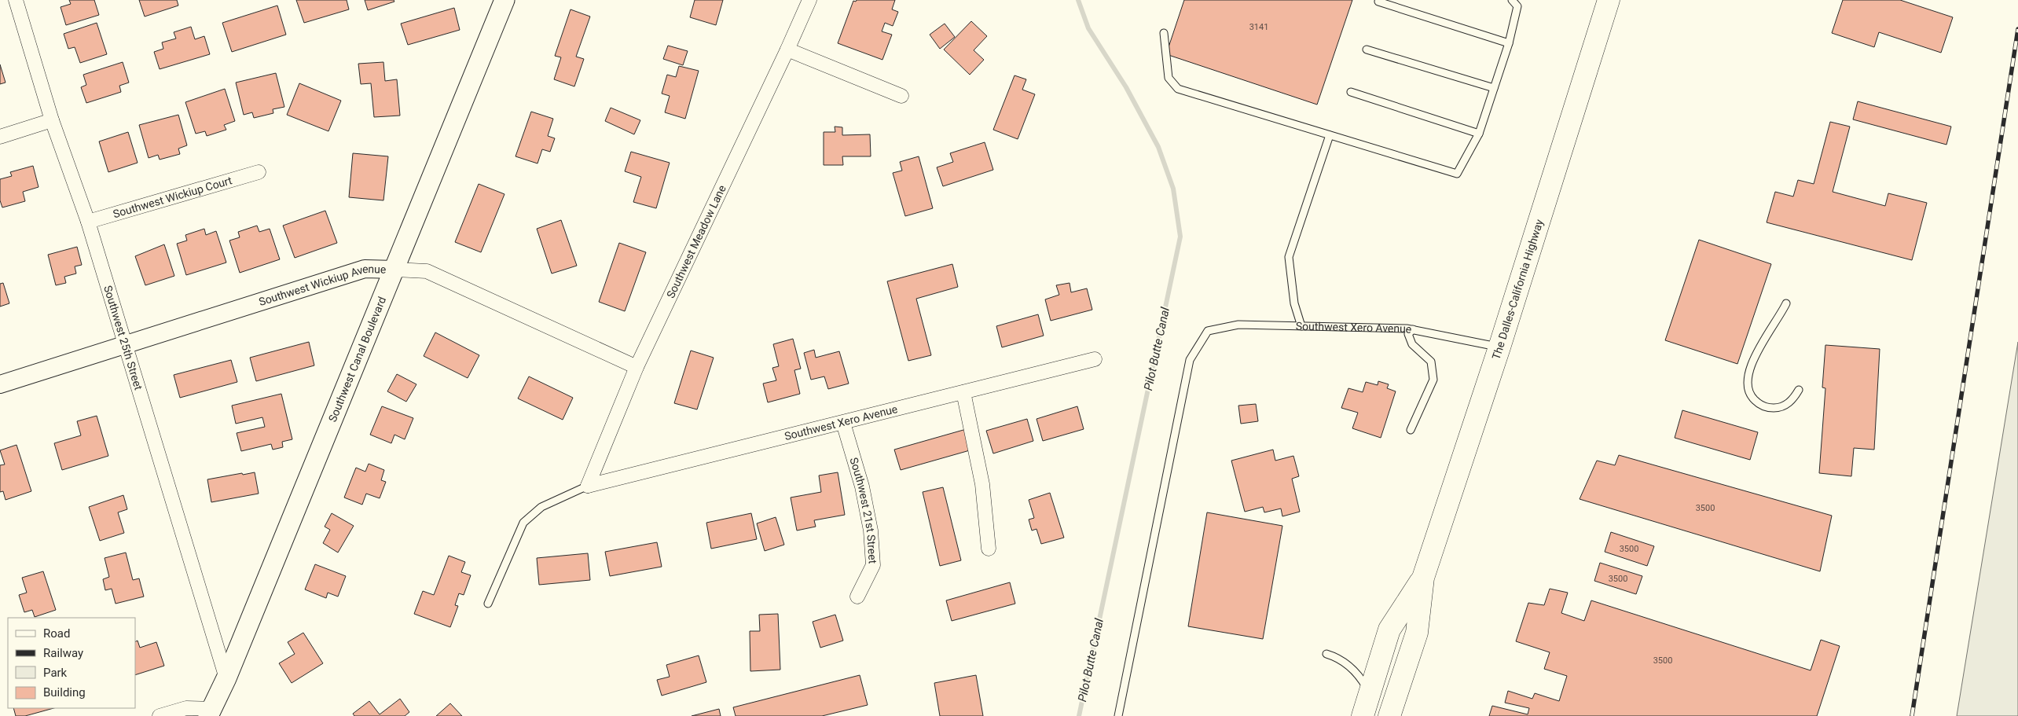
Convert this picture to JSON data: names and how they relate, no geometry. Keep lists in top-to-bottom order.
{
  "streets": {
    "highway": ["The Dalles-California Highway"],
    "main road": ["Southwest Canal Boulevard"],
    "street": [
      "Southwest Wickiup Court",
      "Southwest Meadow Lane",
      "Southwest Wickiup Avenue",
      "Southwest Xero Avenue",
      "Southwest 25th Street",
      "Southwest 21st Street"
    ]
  },
  "crossings": [
    ["Southwest Wickiup Court", "Southwest 25th Street"],
    ["Southwest Meadow Lane", "Southwest Wickiup Avenue"],
    ["Southwest Meadow Lane", "Southwest Xero Avenue"],
    ["Southwest Wickiup Avenue", "Southwest 25th Street"],
    ["Southwest Wickiup Avenue", "Southwest Canal Boulevard"],
    ["The Dalles-California Highway", "Southwest Xero Avenue"],
    ["Southwest Xero Avenue", "Southwest 21st Street"],
    ["Southwest 25th Street", "Southwest Canal Boulevard"]
  ],
  "water": ["Pilot Butte Canal"],
  "house_numbers": [
    "3141",
    "3500",
    "3500",
    "3500",
    "3500"
  ],
  "legend": [
    "Road",
    "Railway",
    "Park",
    "Building"
  ]
}
